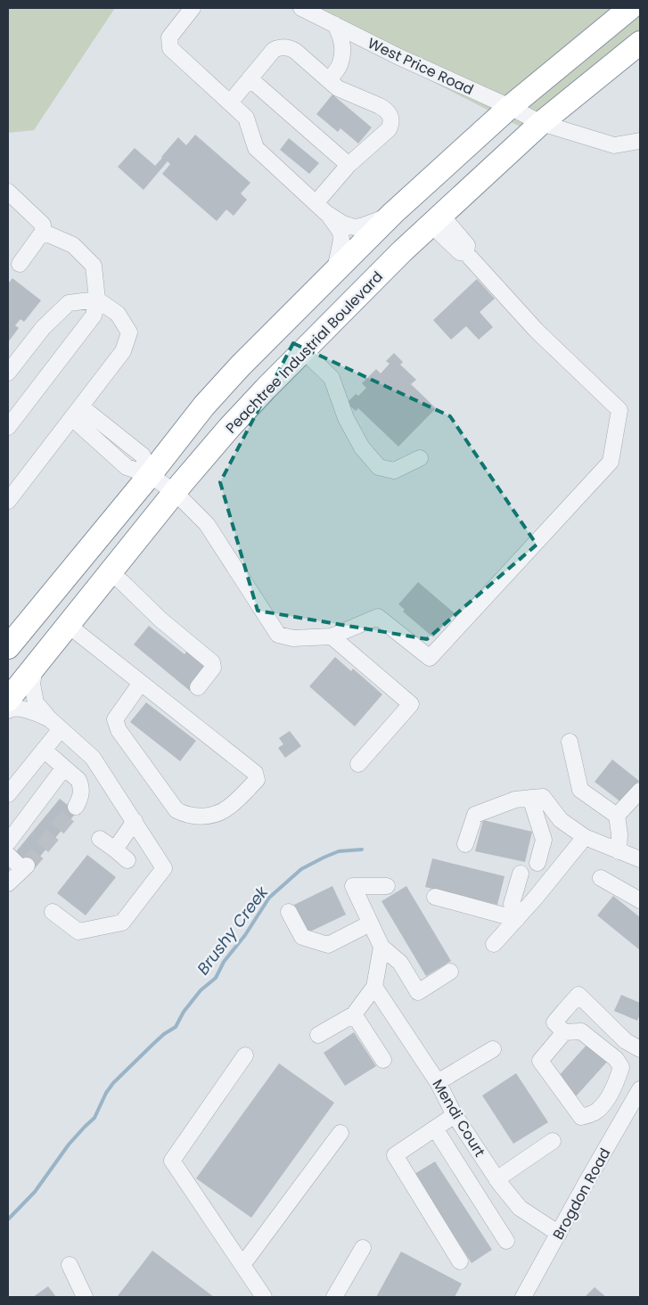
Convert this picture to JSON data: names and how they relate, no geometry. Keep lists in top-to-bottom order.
{
  "streets": {
    "highway": ["Peachtree Industrial Boulevard"],
    "street": ["West Price Road", "Mendi Court", "Brogdon Road"]
  },
  "crossings": [
    ["West Price Road", "Peachtree Industrial Boulevard"],
    ["Mendi Court", "Brogdon Road"]
  ],
  "water": ["Brushy Creek"]
}
